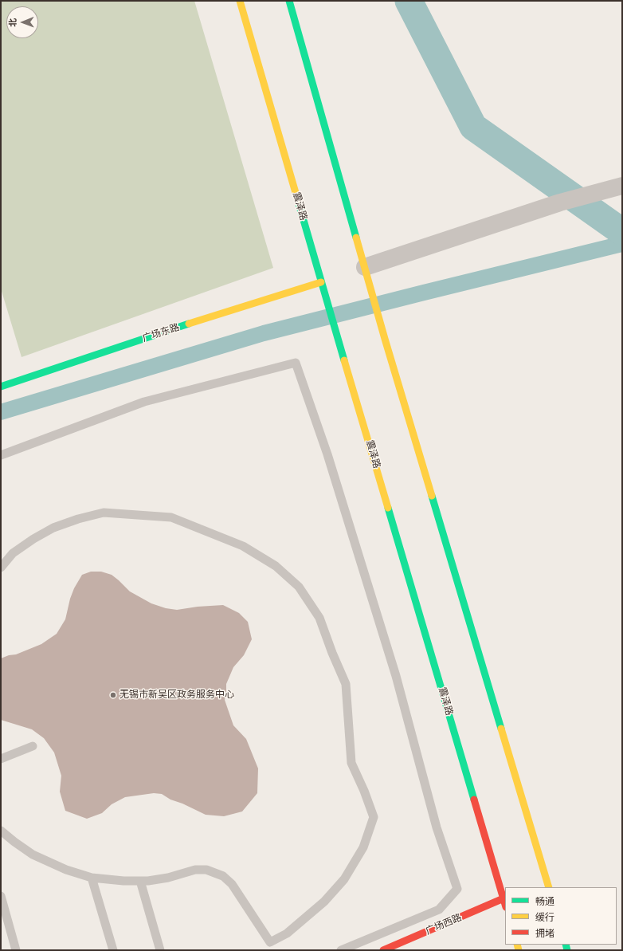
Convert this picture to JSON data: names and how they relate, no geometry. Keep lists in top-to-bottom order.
{
  "streets": {
    "main road": ["震泽路", "广场东路", "广场西路"]
  },
  "crossings": [
    ["震泽路", "广场东路"],
    ["震泽路", "广场西路"]
  ],
  "places": ["无锡市新吴区政务服务中心"],
  "legend": ["畅通", "缓行", "拥堵"],
  "north": "left"
}
